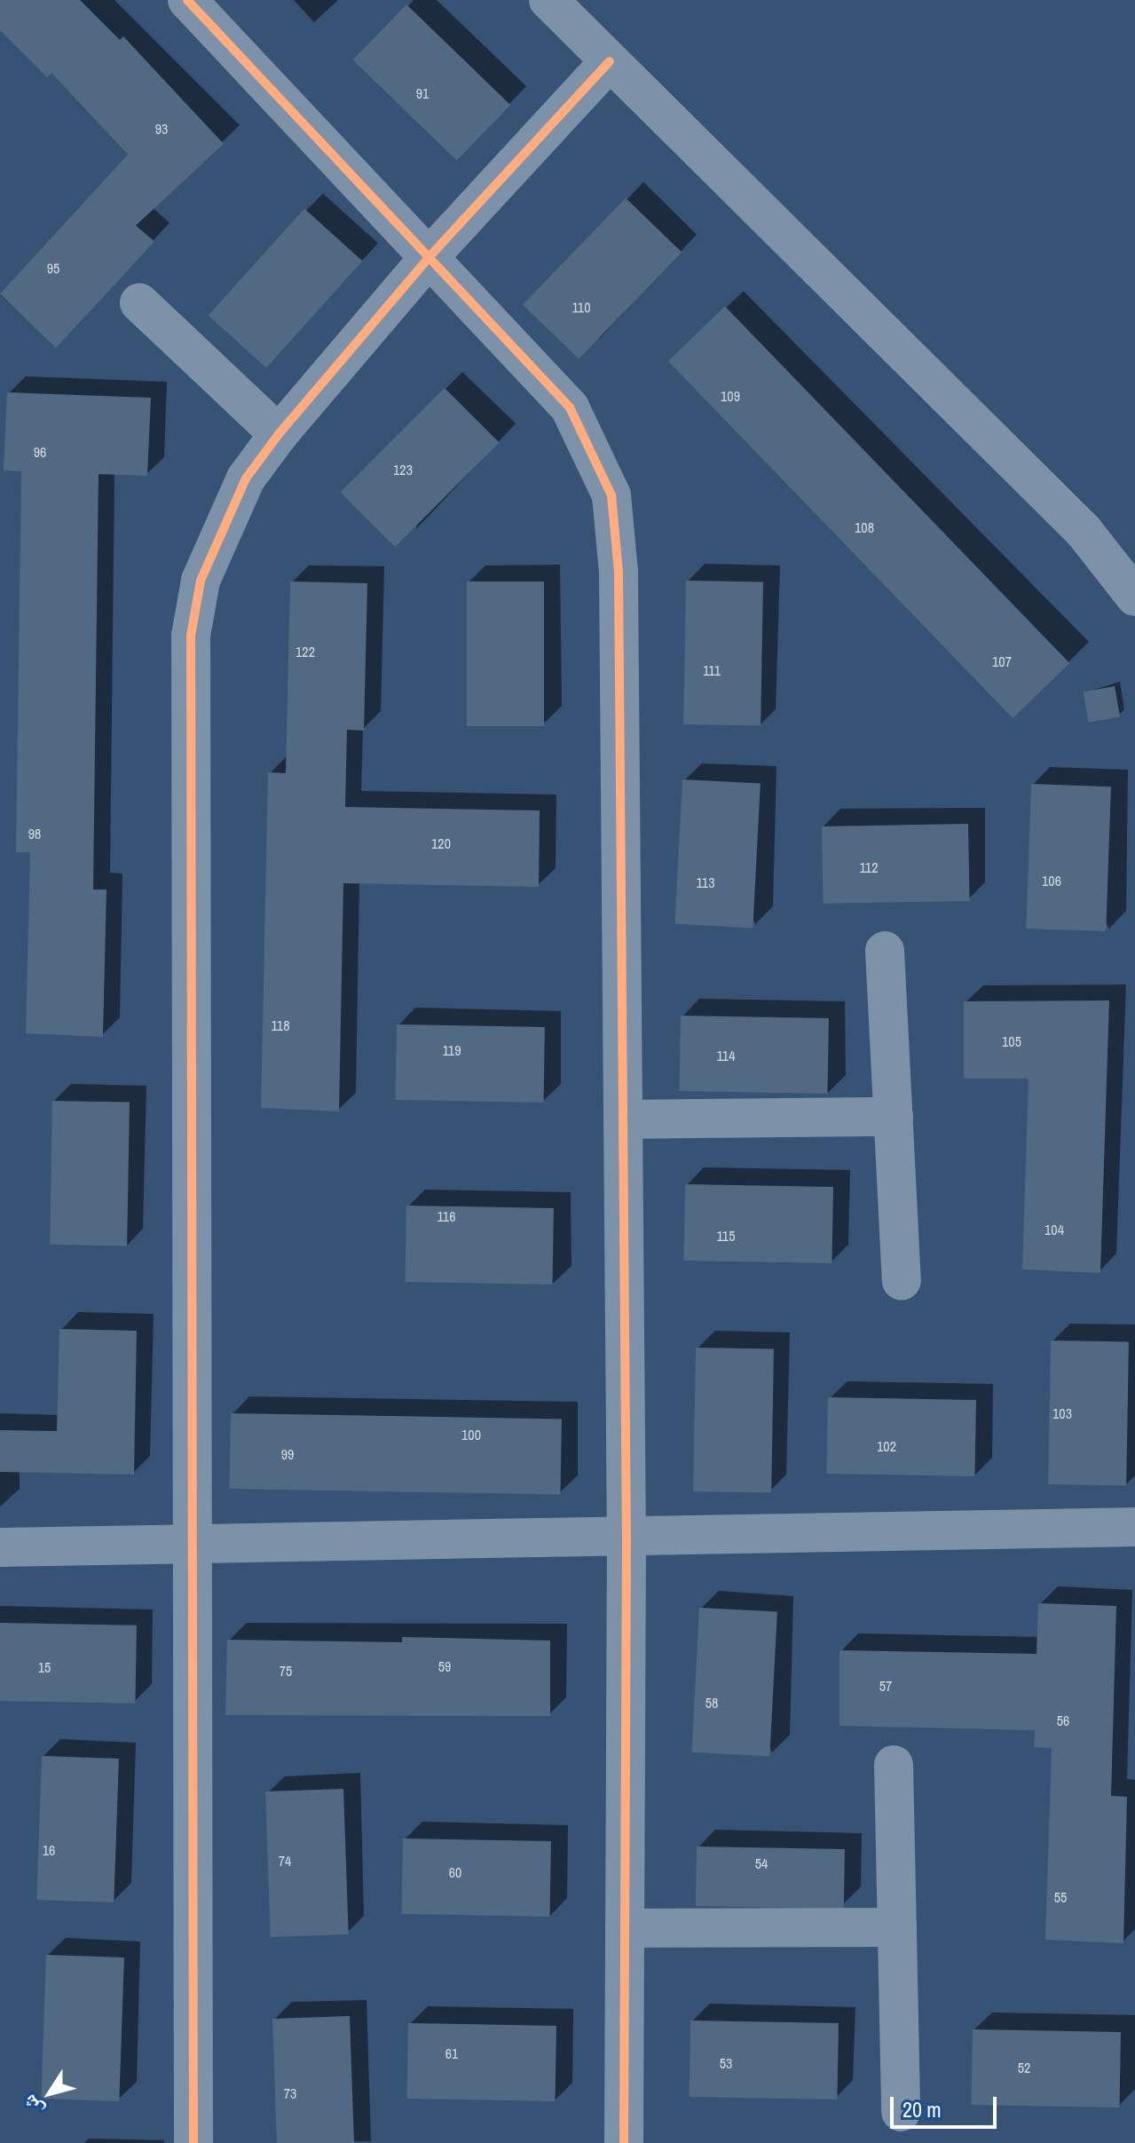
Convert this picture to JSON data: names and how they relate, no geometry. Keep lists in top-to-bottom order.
{
  "house_numbers": [
    "91",
    "93",
    "95",
    "110",
    "109",
    "96",
    "123",
    "108",
    "122",
    "107",
    "111",
    "98",
    "120",
    "112",
    "106",
    "113",
    "118",
    "105",
    "119",
    "114",
    "116",
    "104",
    "115",
    "103",
    "100",
    "102",
    "99",
    "59",
    "15",
    "75",
    "57",
    "58",
    "56",
    "16",
    "74",
    "54",
    "60",
    "55",
    "61",
    "53",
    "52",
    "73"
  ],
  "scale_bar": "20 m",
  "north": "bottom left"
}
